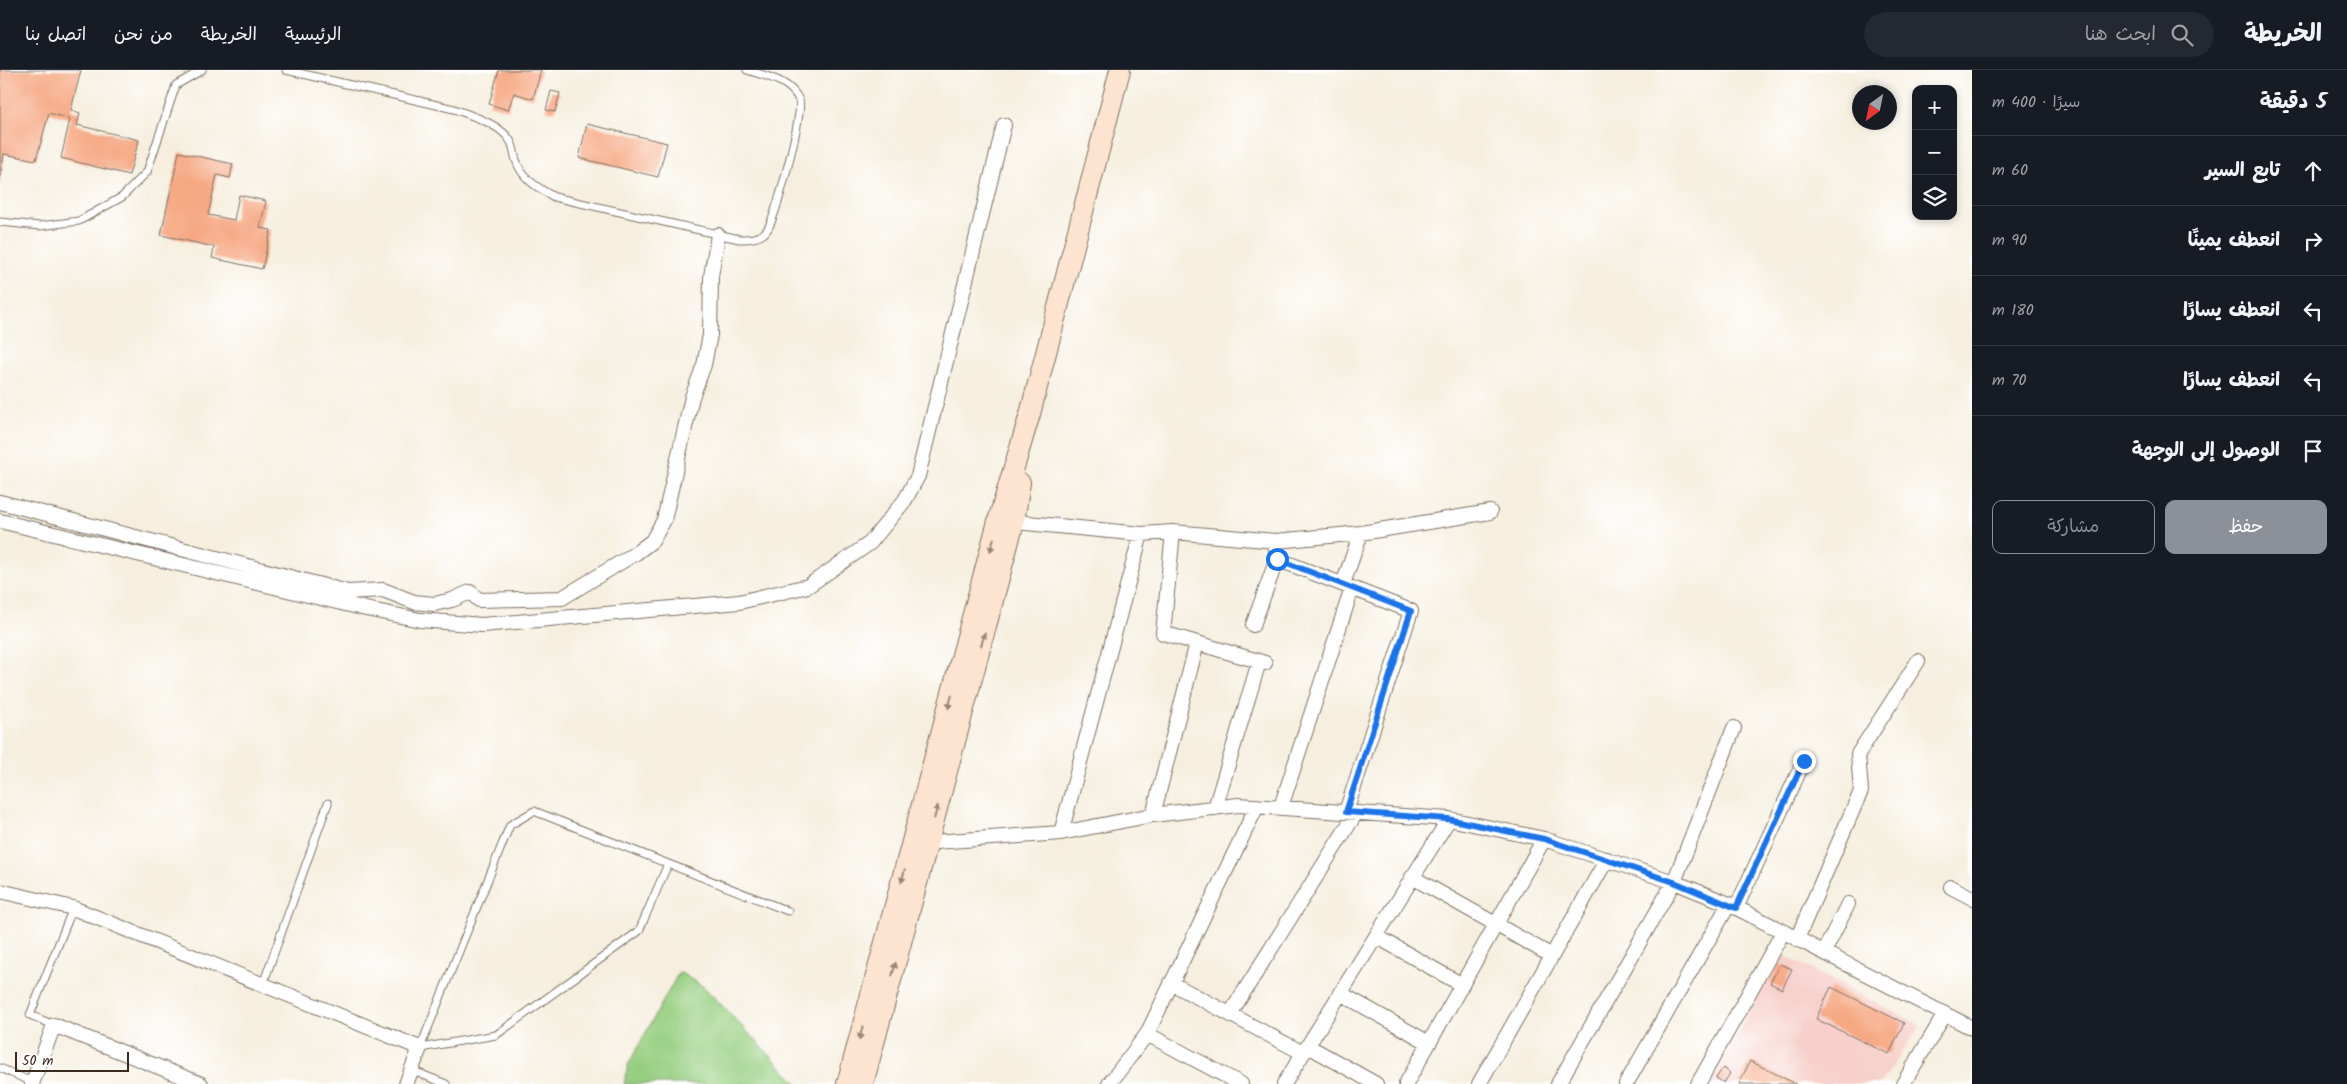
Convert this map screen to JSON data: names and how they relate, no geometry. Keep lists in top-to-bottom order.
{
  "scale_bar": "50 m",
  "north": "bottom left",
  "page": {
    "header": "الخريطة",
    "search": "ابحث هنا",
    "nav": [
      "الرئيسية",
      "الخريطة",
      "من نحن",
      "اتصل بنا"
    ],
    "heading": ["5 دقيقة", "سيرًا · 400 m"],
    "map_buttons": ["+", "−"],
    "list": [
      ["تابع السير", "60 m"],
      ["انعطف يمينًا", "90 m"],
      ["انعطف يسارًا", "180 m"],
      ["انعطف يسارًا", "70 m"],
      "الوصول إلى الوجهة"
    ],
    "buttons": ["حفظ", "مشاركة"],
    "scale": "50 m"
  }
}
